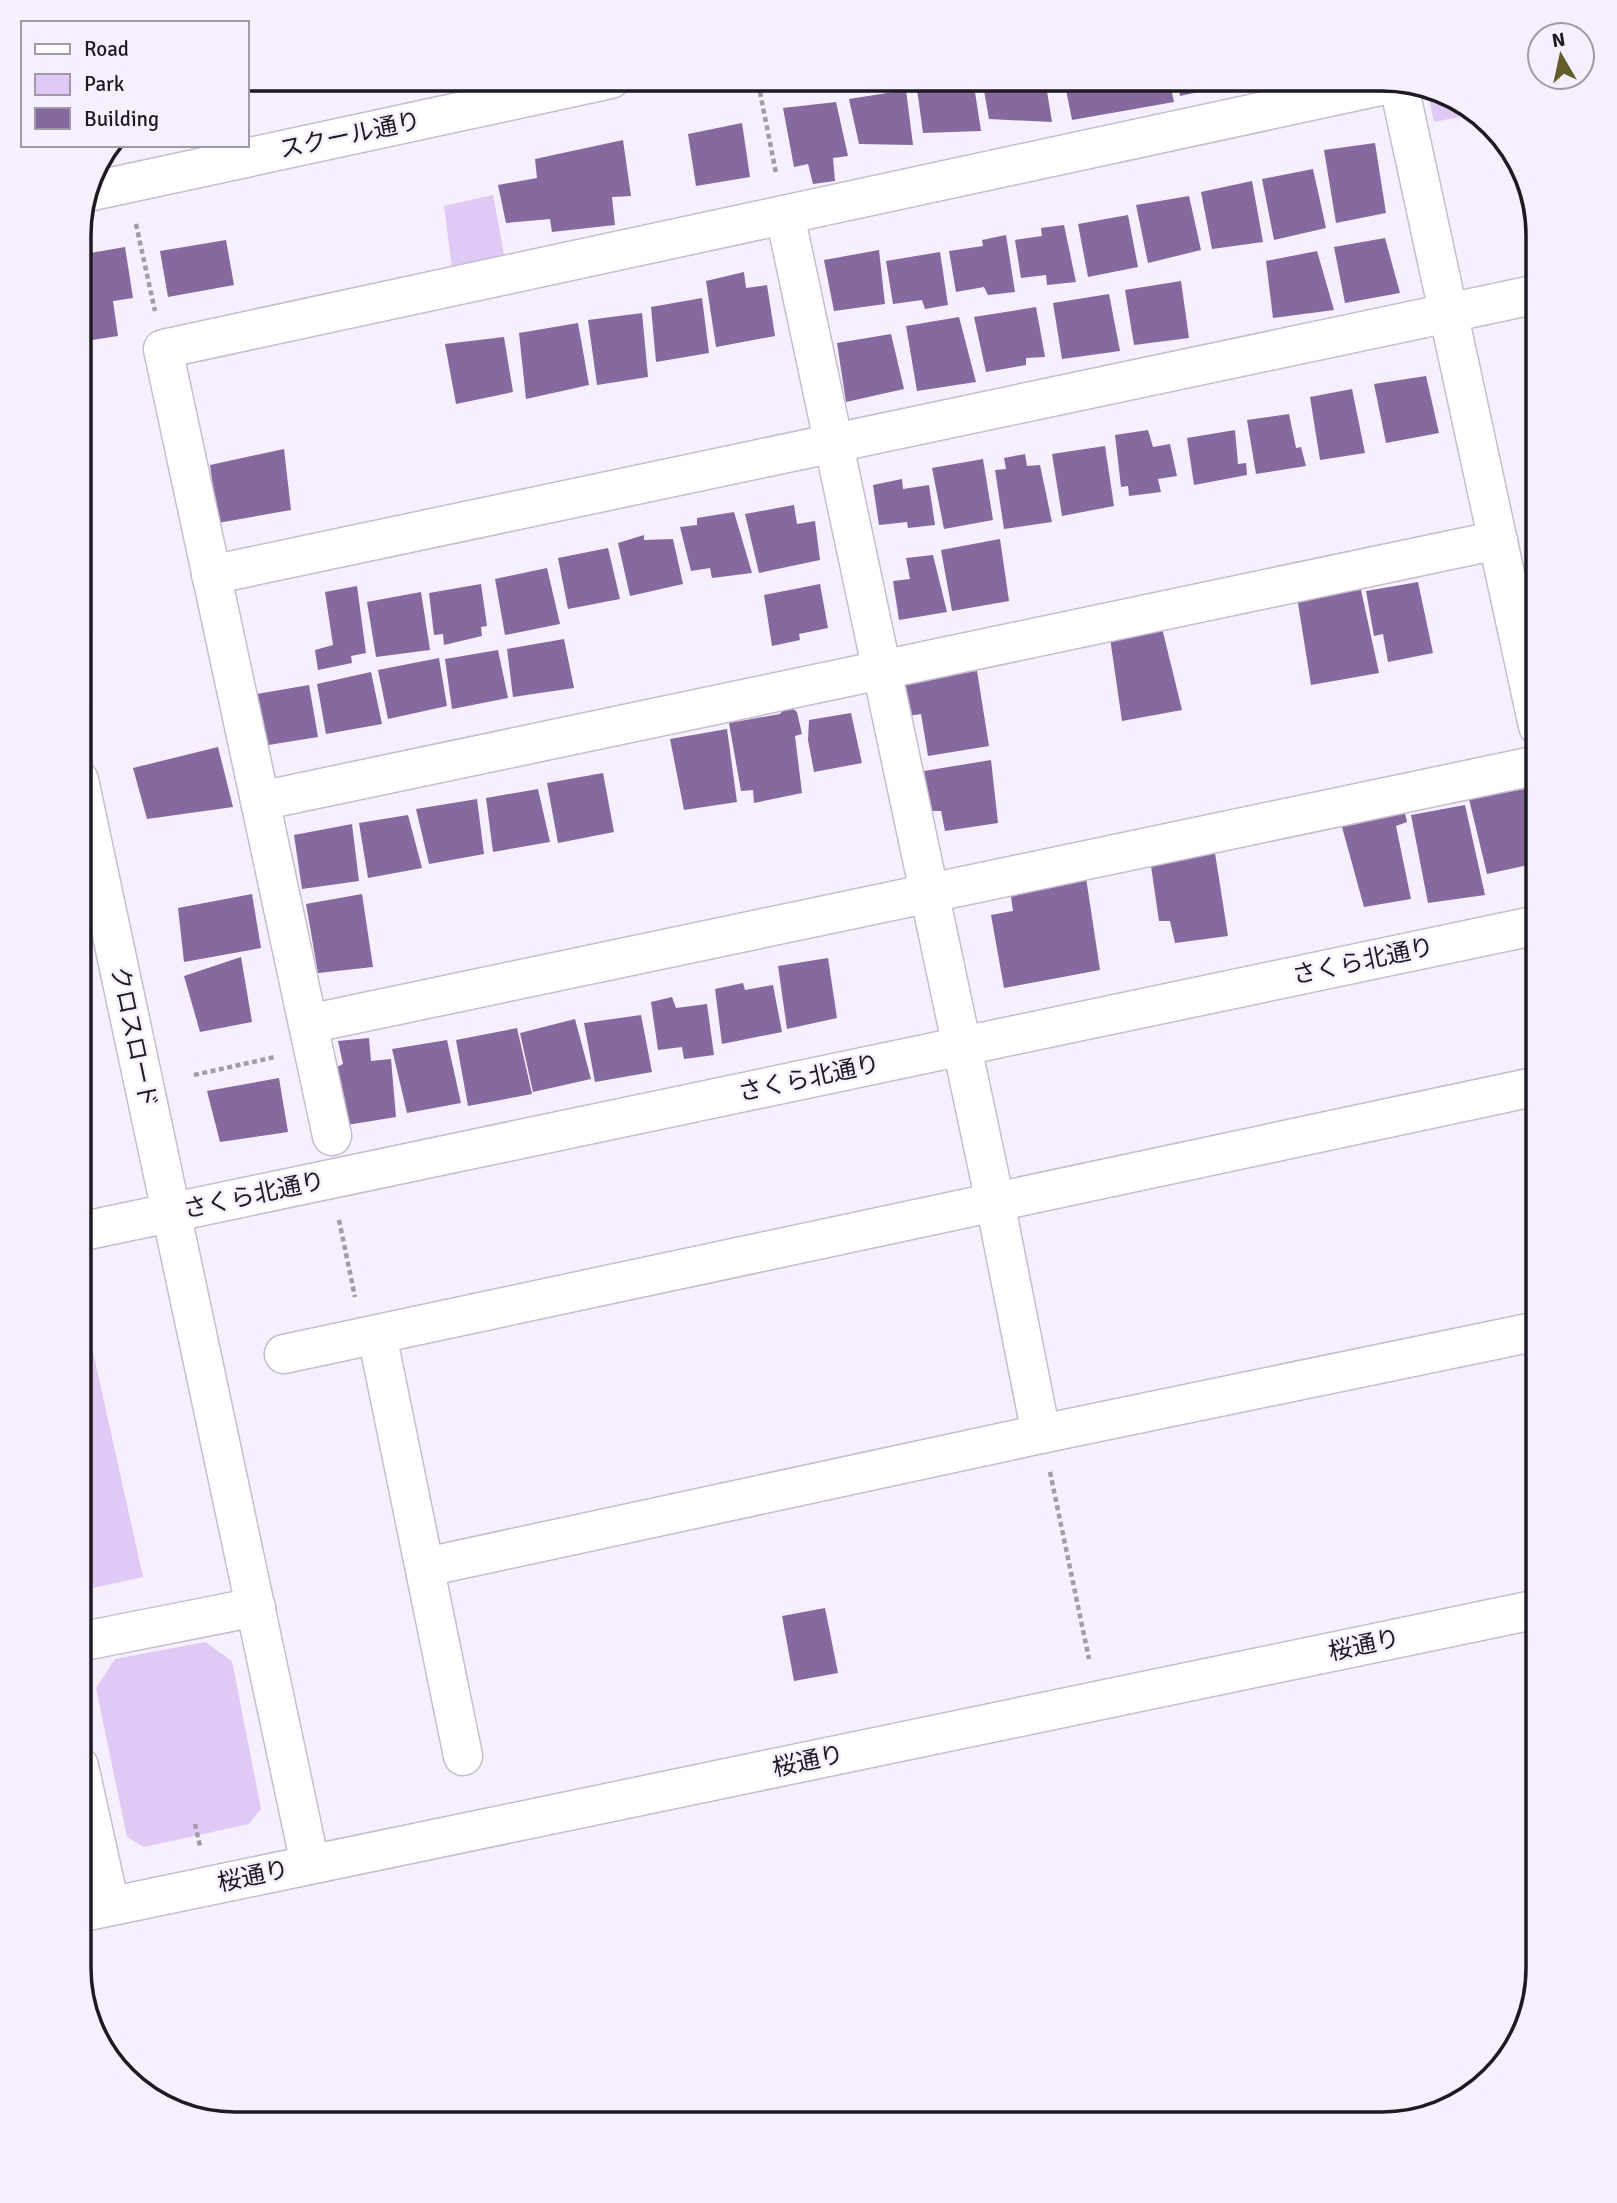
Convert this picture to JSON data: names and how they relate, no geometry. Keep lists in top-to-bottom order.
{
  "streets": {
    "street": [
      "スクール通り",
      "さくら北通り",
      "クロスロード",
      "桜通り"
    ]
  },
  "crossings": [
    ["さくら北通り", "クロスロード"],
    ["クロスロード", "桜通り"]
  ],
  "legend": ["Road", "Park", "Building"],
  "north": "top"
}
